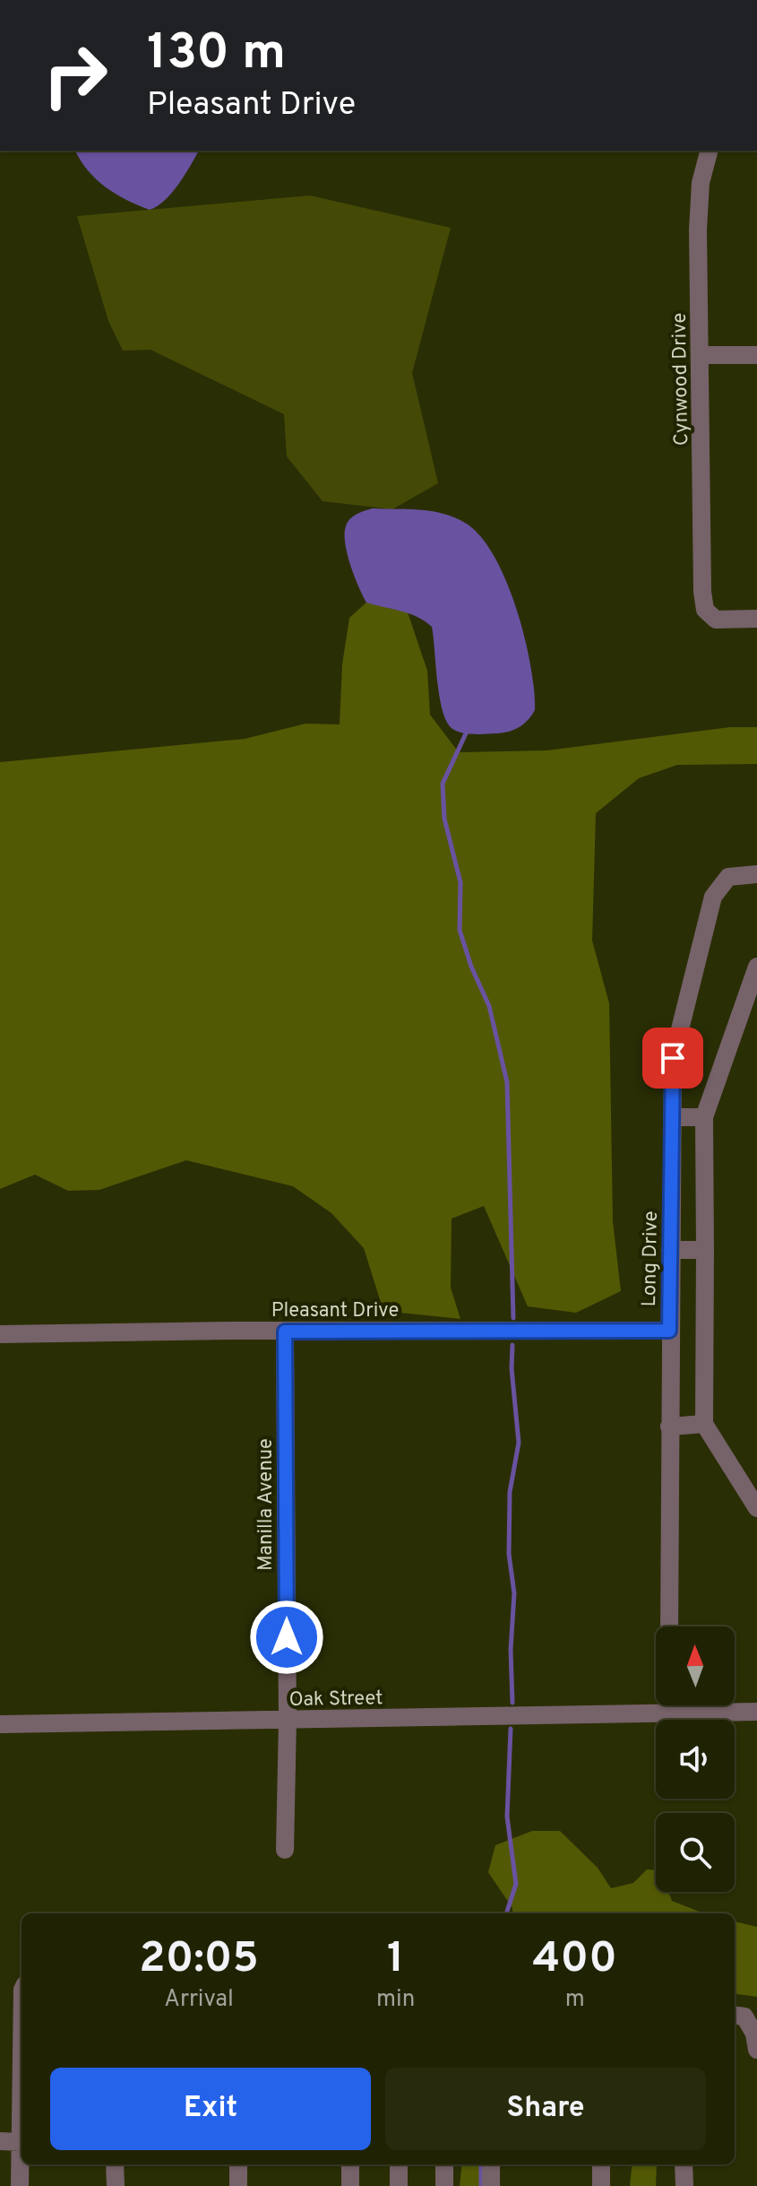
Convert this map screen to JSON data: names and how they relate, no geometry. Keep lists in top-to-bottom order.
{
  "streets": {
    "street": [
      "Cynwood Drive",
      "Long Drive",
      "Pleasant Drive",
      "Manilla Avenue",
      "Oak Street"
    ]
  },
  "crossings": [
    ["Long Drive", "Pleasant Drive"],
    ["Pleasant Drive", "Manilla Avenue"],
    ["Manilla Avenue", "Oak Street"]
  ],
  "north": "top",
  "page": {
    "turn": ["130 m", "Pleasant Drive"],
    "eta": [
      "20:05",
      "Arrival",
      "1",
      "min",
      "400",
      "m"
    ],
    "buttons": ["Exit", "Share"]
  }
}
